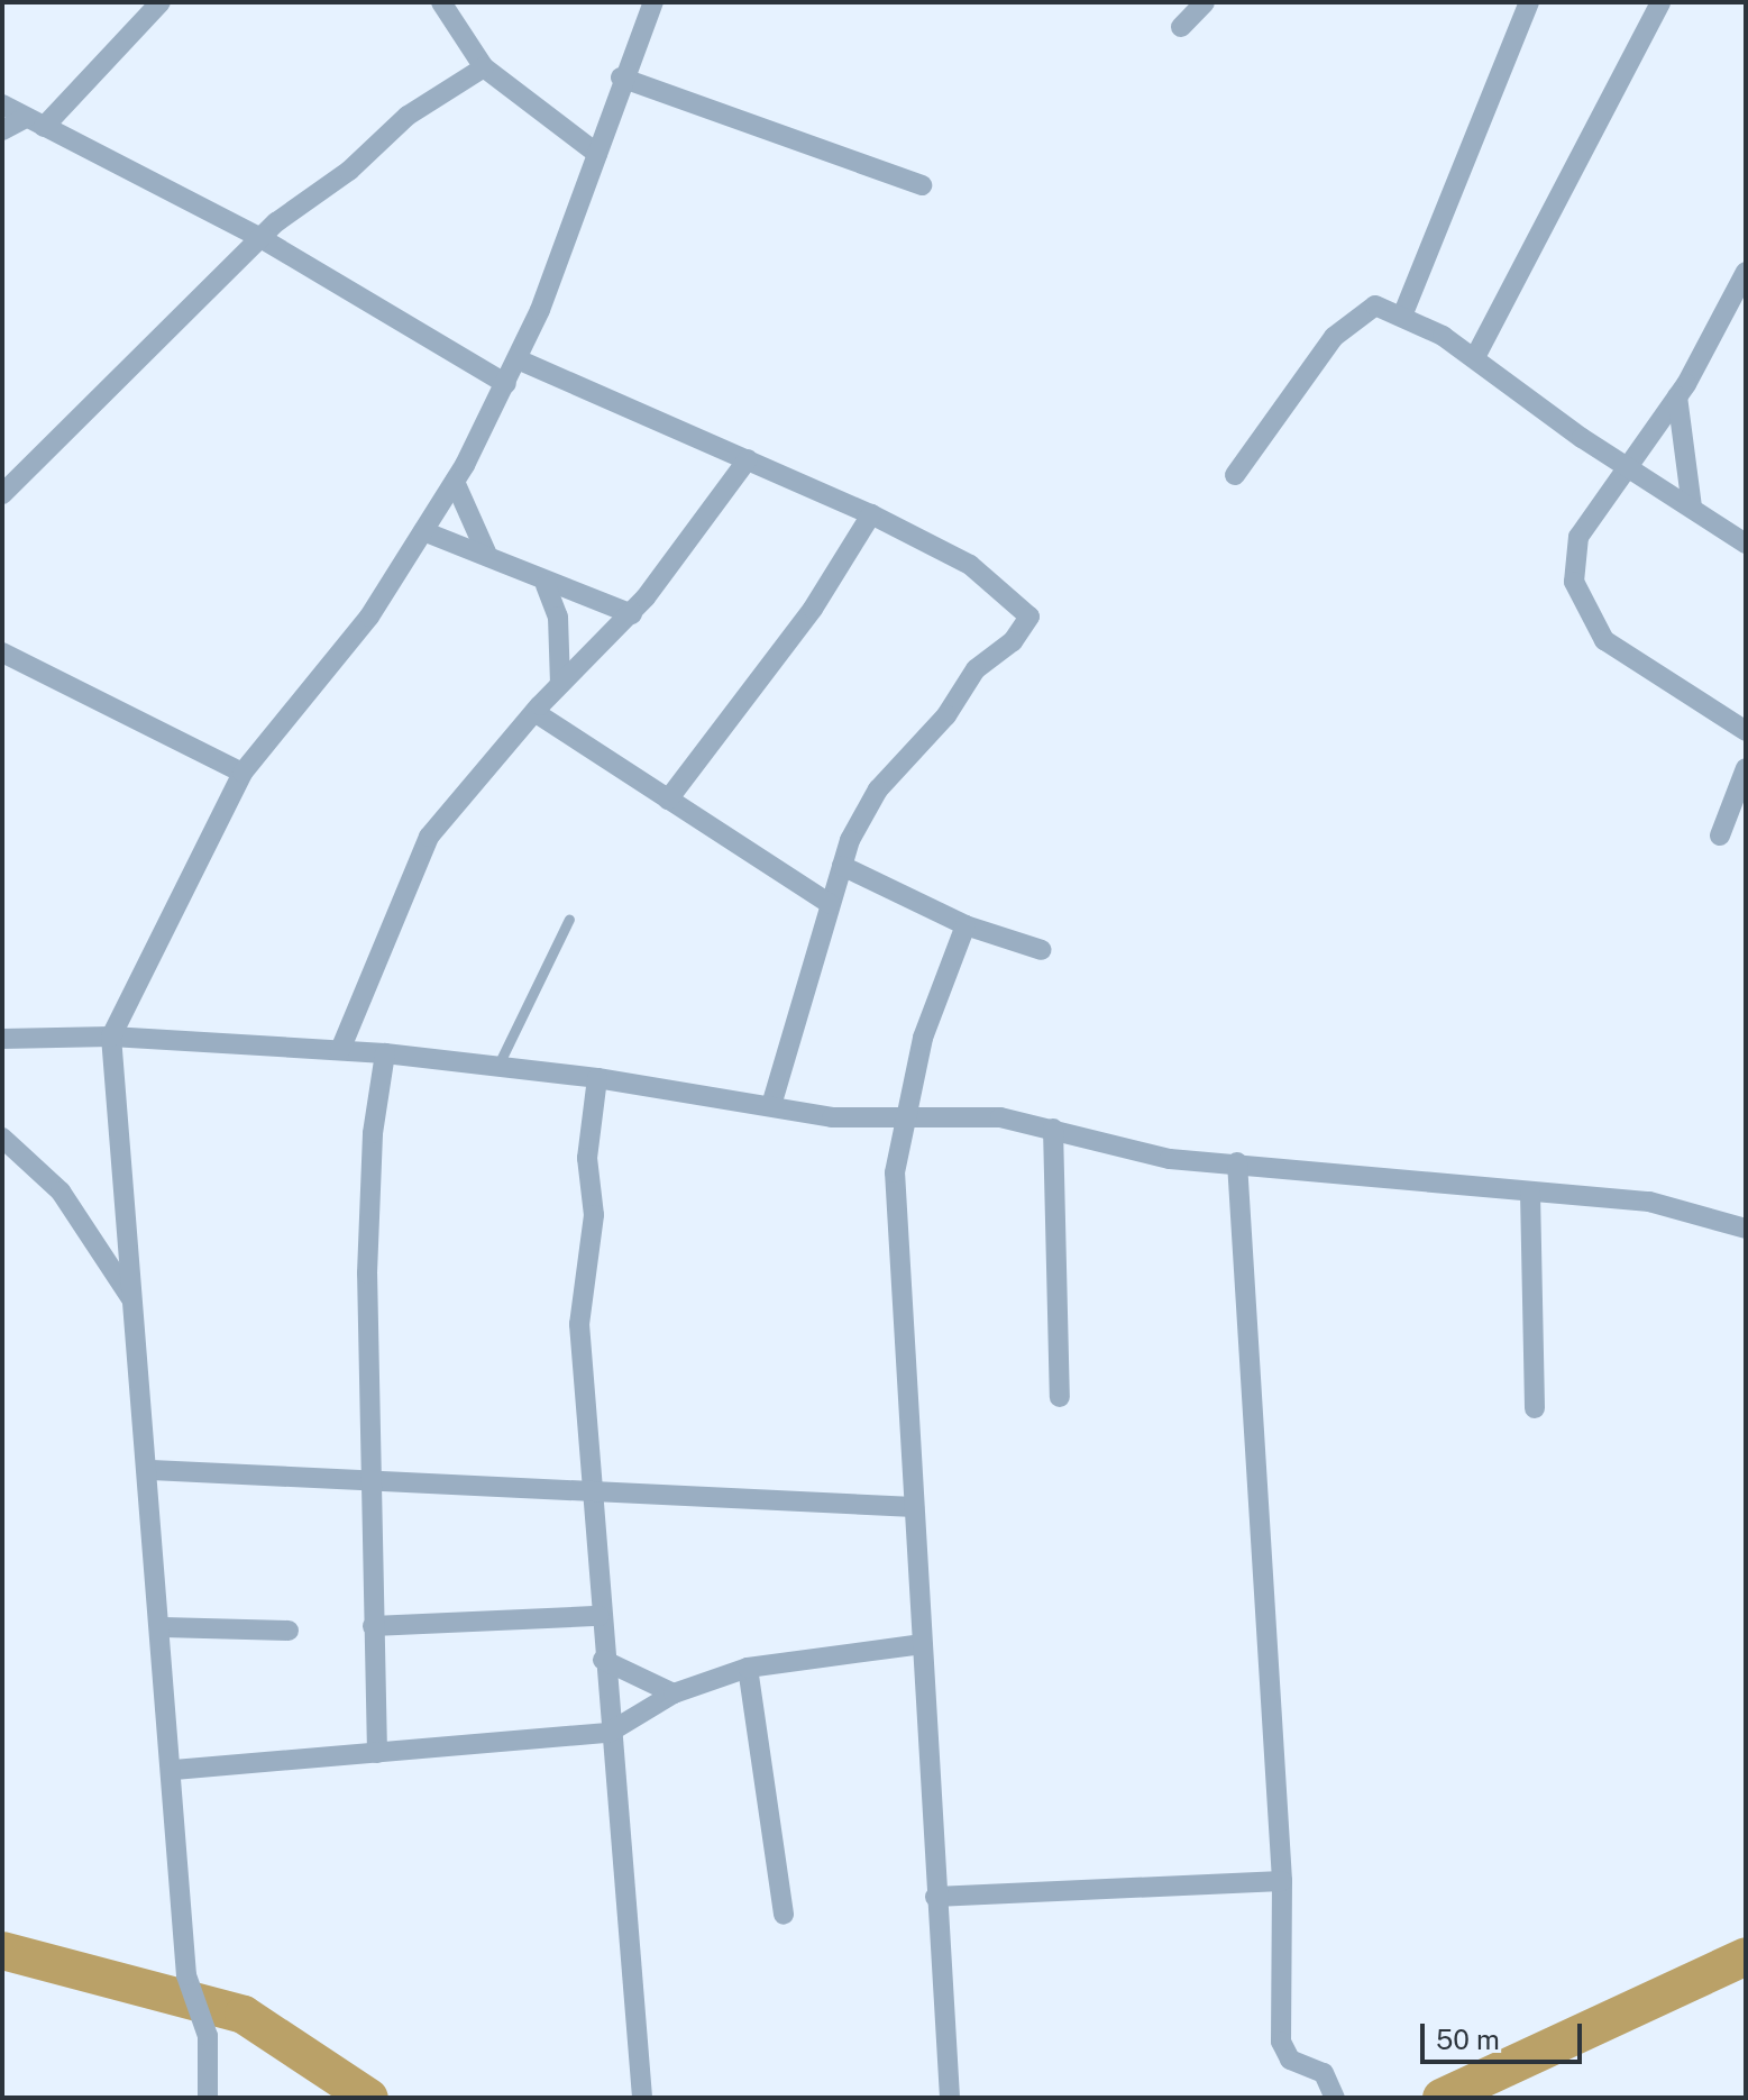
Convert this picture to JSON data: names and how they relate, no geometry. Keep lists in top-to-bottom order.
{
  "scale_bar": "50 m"
}
